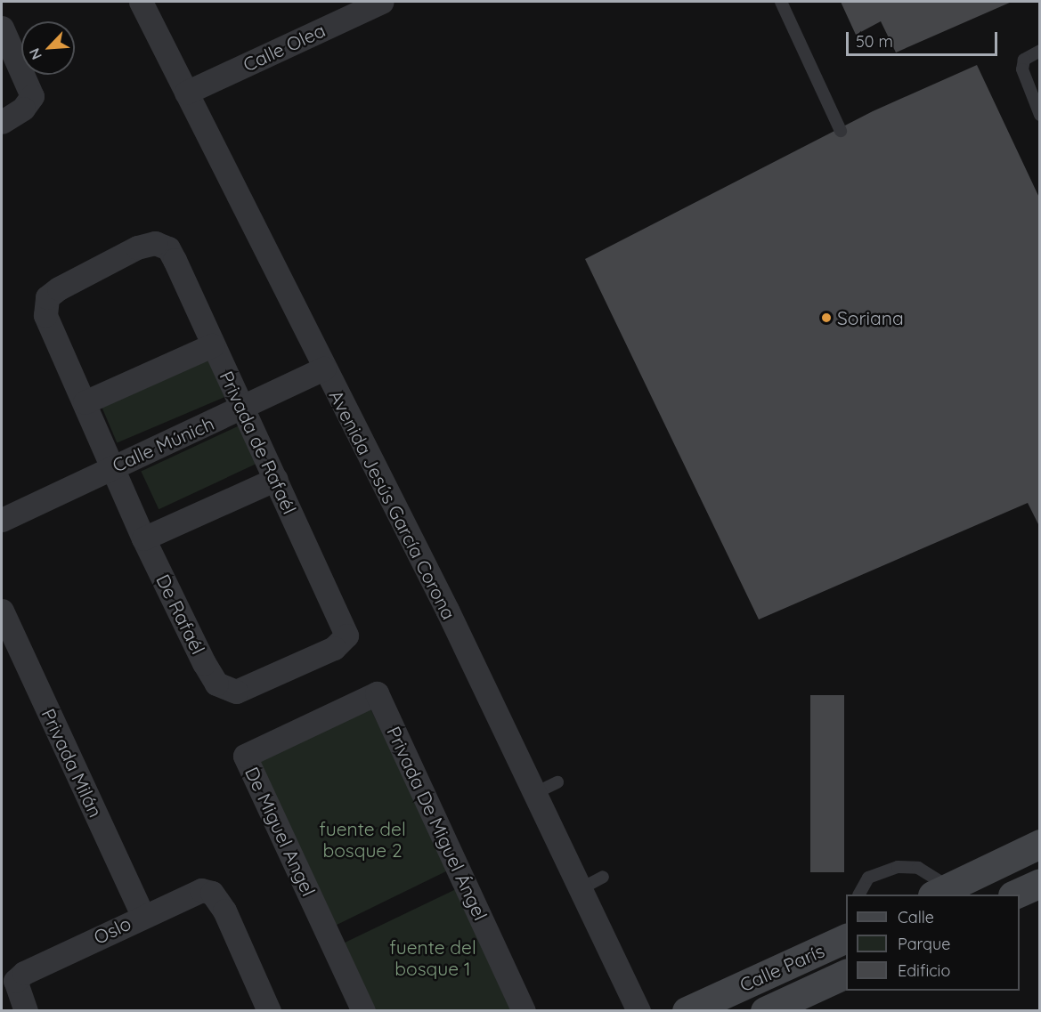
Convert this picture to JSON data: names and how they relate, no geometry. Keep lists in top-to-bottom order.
{
  "streets": {
    "main road": ["Calle París"],
    "street": [
      "Calle Olea",
      "Privada de Rafaél",
      "Calle Múnich",
      "Avenida Jesús García Corona",
      "De Rafaél",
      "Privada Milán",
      "Privada De Miguel Ángel",
      "De Miguel Angel",
      "Oslo"
    ]
  },
  "crossings": [
    ["Calle Olea", "Avenida Jesús García Corona"],
    ["Privada de Rafaél", "Calle Múnich"],
    ["Privada de Rafaél", "De Rafaél"],
    ["Calle Múnich", "Avenida Jesús García Corona"],
    ["Calle Múnich", "De Rafaél"],
    ["Privada Milán", "Oslo"],
    ["Privada De Miguel Ángel", "De Miguel Angel"]
  ],
  "parks": ["fuente del bosque 2", "fuente del bosque 1"],
  "places": ["Soriana"],
  "legend": ["Calle", "Parque", "Edificio"],
  "scale_bar": "50 m",
  "north": "bottom left"
}
